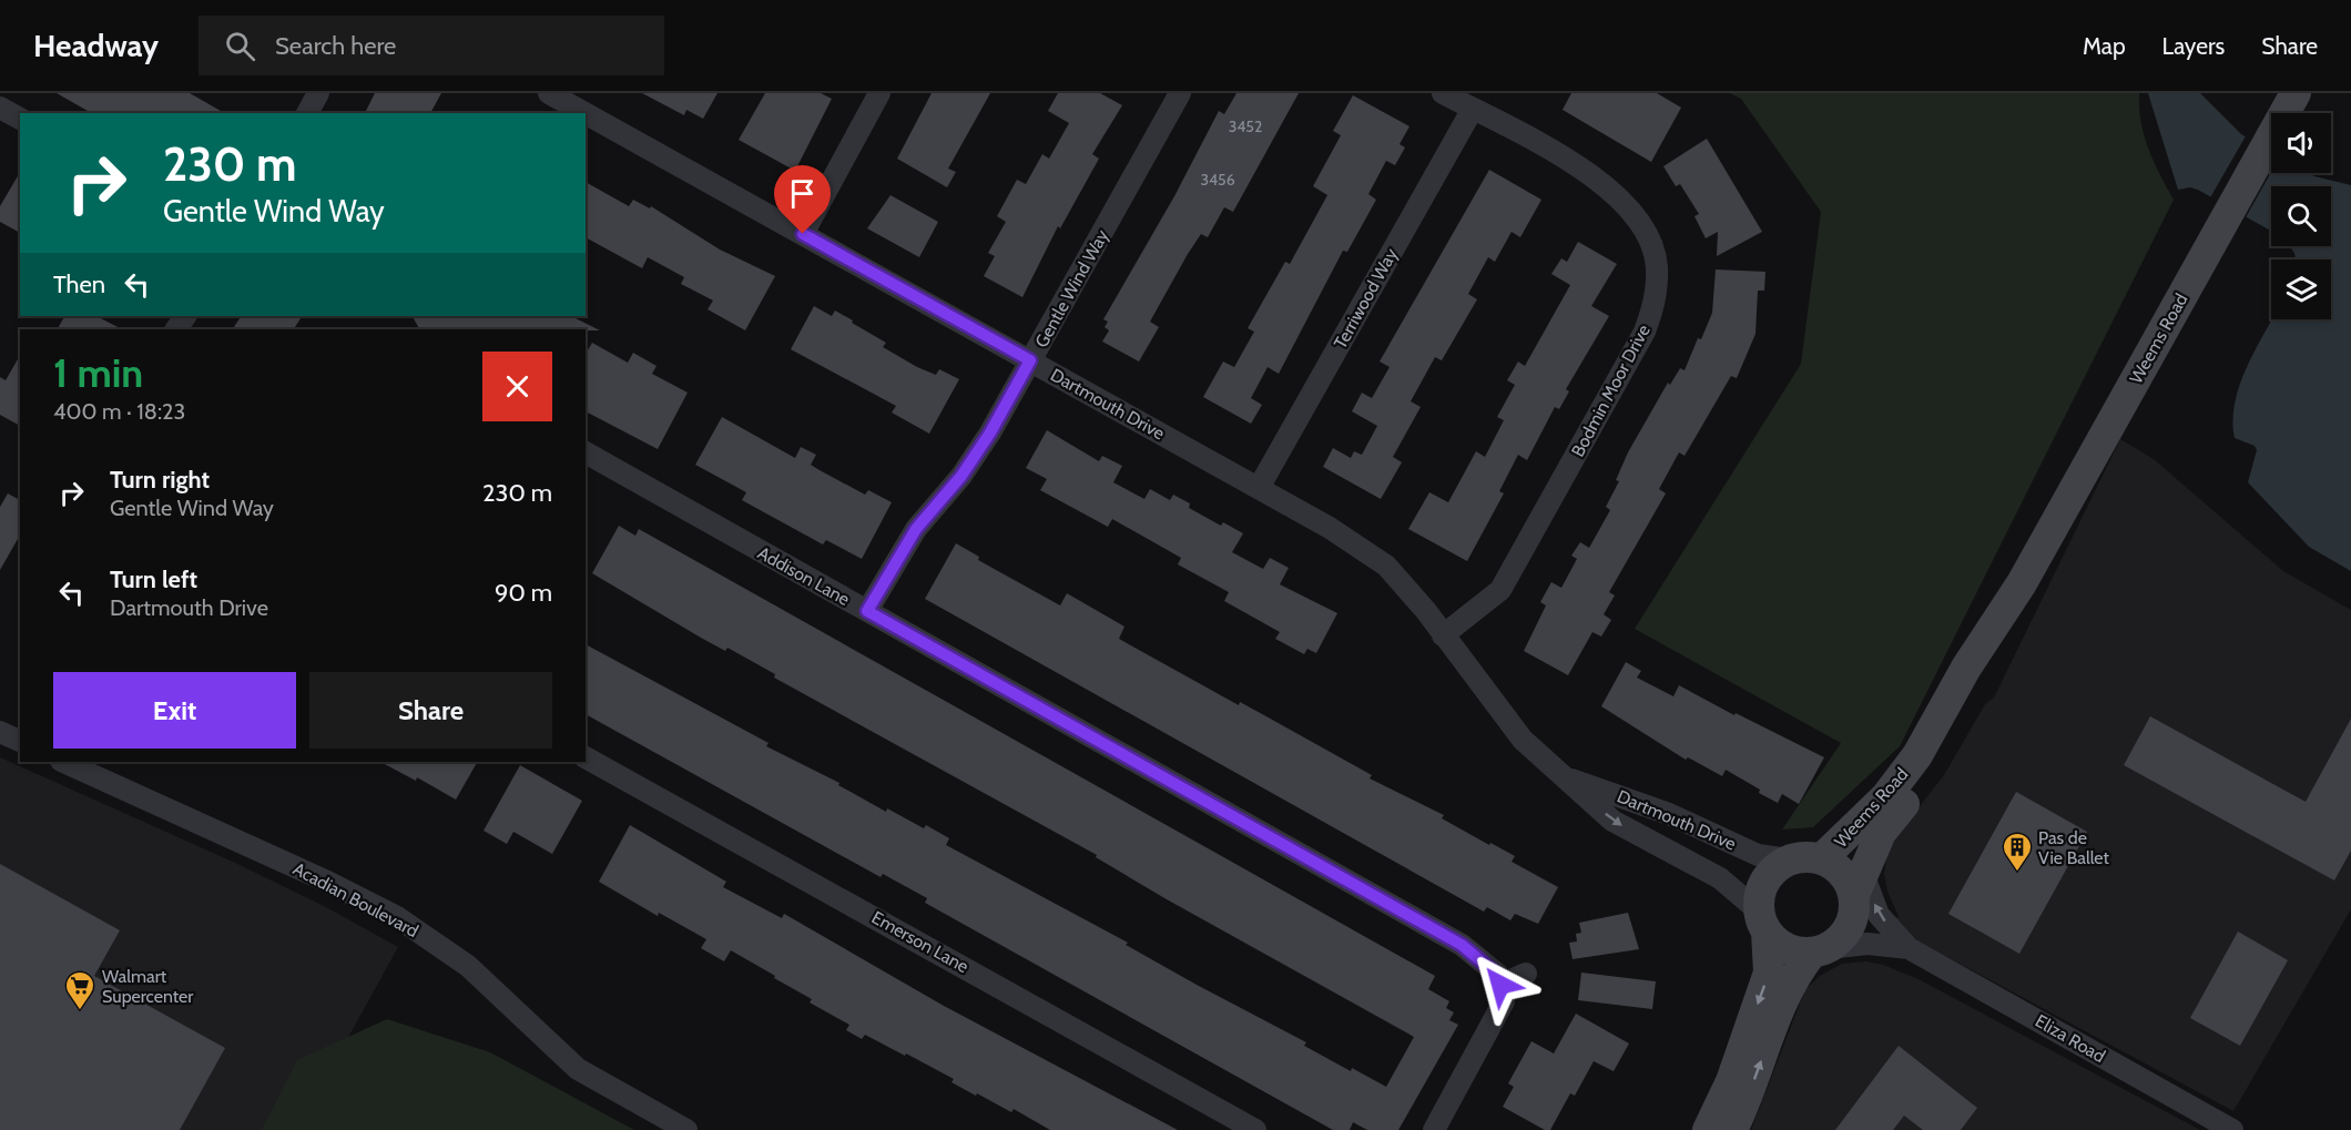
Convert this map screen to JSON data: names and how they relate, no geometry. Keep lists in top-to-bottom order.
{
  "streets": {
    "street": [
      "Gentle Wind Way",
      "Terriwood Way",
      "Weems Road",
      "Bodmin Moor Drive",
      "Dartmouth Drive",
      "Addison Lane",
      "Acadian Boulevard",
      "Emerson Lane",
      "Eliza Road"
    ]
  },
  "crossings": [
    ["Gentle Wind Way", "Dartmouth Drive"],
    ["Gentle Wind Way", "Addison Lane"],
    ["Terriwood Way", "Bodmin Moor Drive"],
    ["Terriwood Way", "Dartmouth Drive"],
    ["Weems Road", "Dartmouth Drive"],
    ["Weems Road", "Eliza Road"],
    ["Bodmin Moor Drive", "Dartmouth Drive"],
    ["Dartmouth Drive", "Eliza Road"]
  ],
  "places": {
    "building": ["Pas de Vie Ballet"],
    "supermarket": ["Walmart Supercenter"]
  },
  "house_numbers": ["3452", "3456"],
  "page": {
    "header": "Headway",
    "search": "Search here",
    "nav": ["Map", "Layers", "Share"],
    "turn": ["230 m", "Gentle Wind Way"],
    "then": "Then",
    "heading": ["1 min", "400 m · 18:23"],
    "list": [
      {
        "name": "Turn right",
        "note": "Gentle Wind Way",
        "value": "230 m"
      },
      {
        "name": "Turn left",
        "note": "Dartmouth Drive",
        "value": "90 m"
      }
    ],
    "buttons": ["Exit", "Share"]
  }
}
